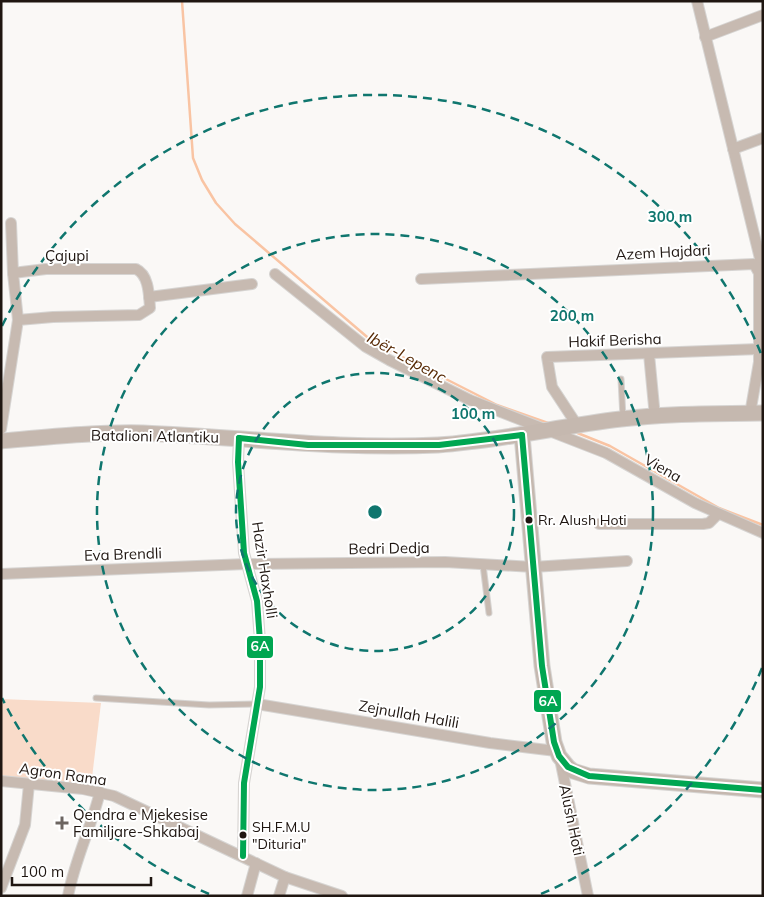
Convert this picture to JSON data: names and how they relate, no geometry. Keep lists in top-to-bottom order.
{
  "streets": {
    "street": [
      "Azem Hajdari",
      "Çajupi",
      "Hakif Berisha",
      "Batalioni Atlantiku",
      "Viena",
      "Bedri Dedja",
      "Eva Brendli",
      "Hazir Haxholli",
      "Zejnullah Halili",
      "Agron Rama",
      "Alush Hoti"
    ]
  },
  "crossings": [
    ["Azem Hajdari", "Hakif Berisha"],
    ["Azem Hajdari", "Batalioni Atlantiku"],
    ["Hakif Berisha", "Batalioni Atlantiku"],
    ["Batalioni Atlantiku", "Viena"],
    ["Batalioni Atlantiku", "Hazir Haxholli"],
    ["Batalioni Atlantiku", "Alush Hoti"],
    ["Bedri Dedja", "Eva Brendli"],
    ["Bedri Dedja", "Hazir Haxholli"],
    ["Bedri Dedja", "Alush Hoti"],
    ["Eva Brendli", "Hazir Haxholli"],
    ["Hazir Haxholli", "Zejnullah Halili"],
    ["Hazir Haxholli", "Agron Rama"],
    ["Zejnullah Halili", "Alush Hoti"]
  ],
  "water": ["Ibër-Lepenc"],
  "places": {
    "other": ["Rr. Alush Hoti", "SH.F.M.U \"Dituria\""],
    "health": ["Qendra e Mjekesise Familjare-Shkabaj"]
  },
  "lines": ["transit line 6A"],
  "scale_bar": "100 m",
  "rings": ["300 m", "200 m", "100 m"]
}
